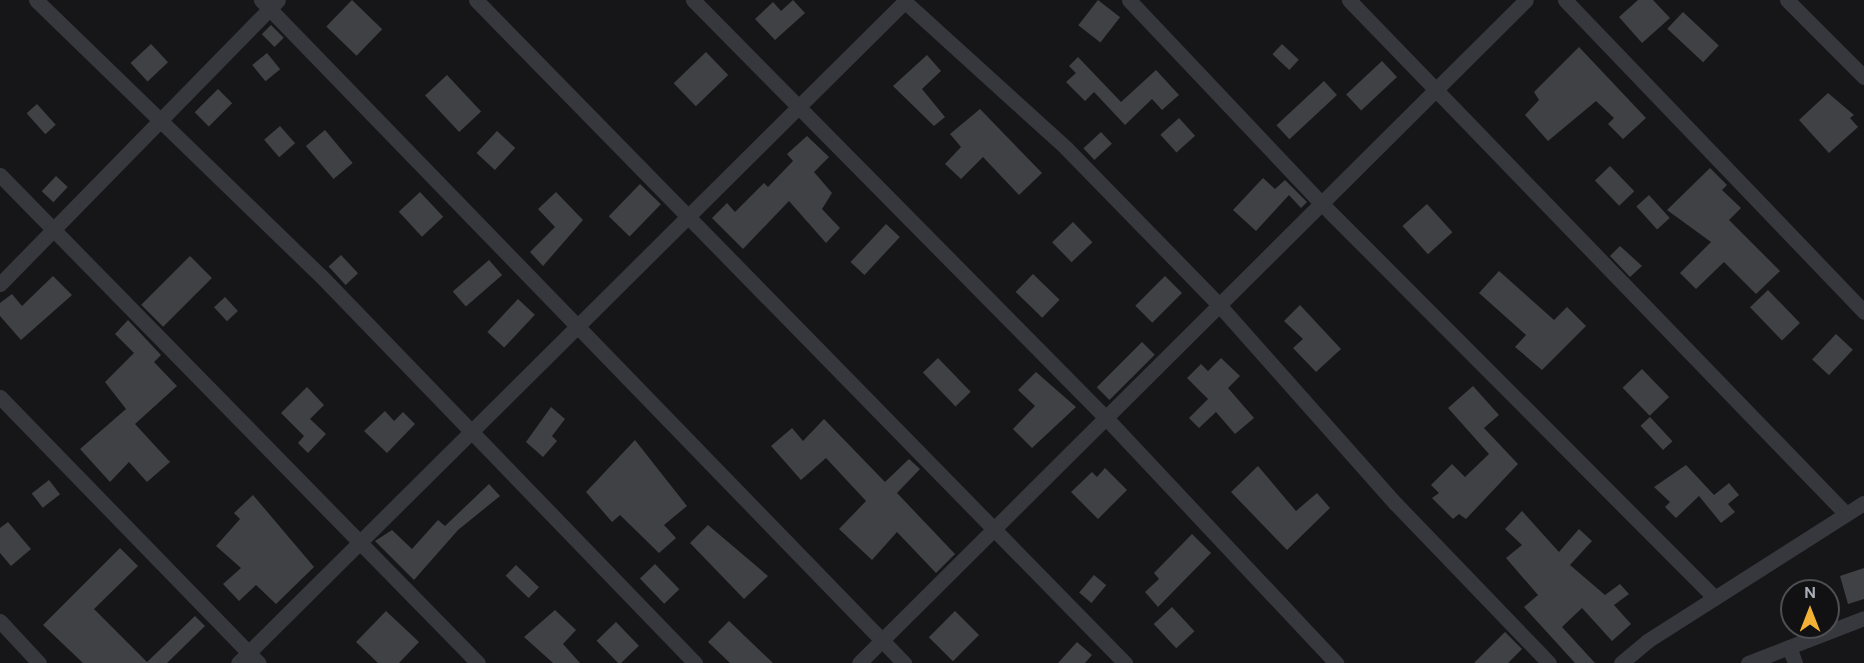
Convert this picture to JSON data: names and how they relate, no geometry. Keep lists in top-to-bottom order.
{
  "north": "top"
}
